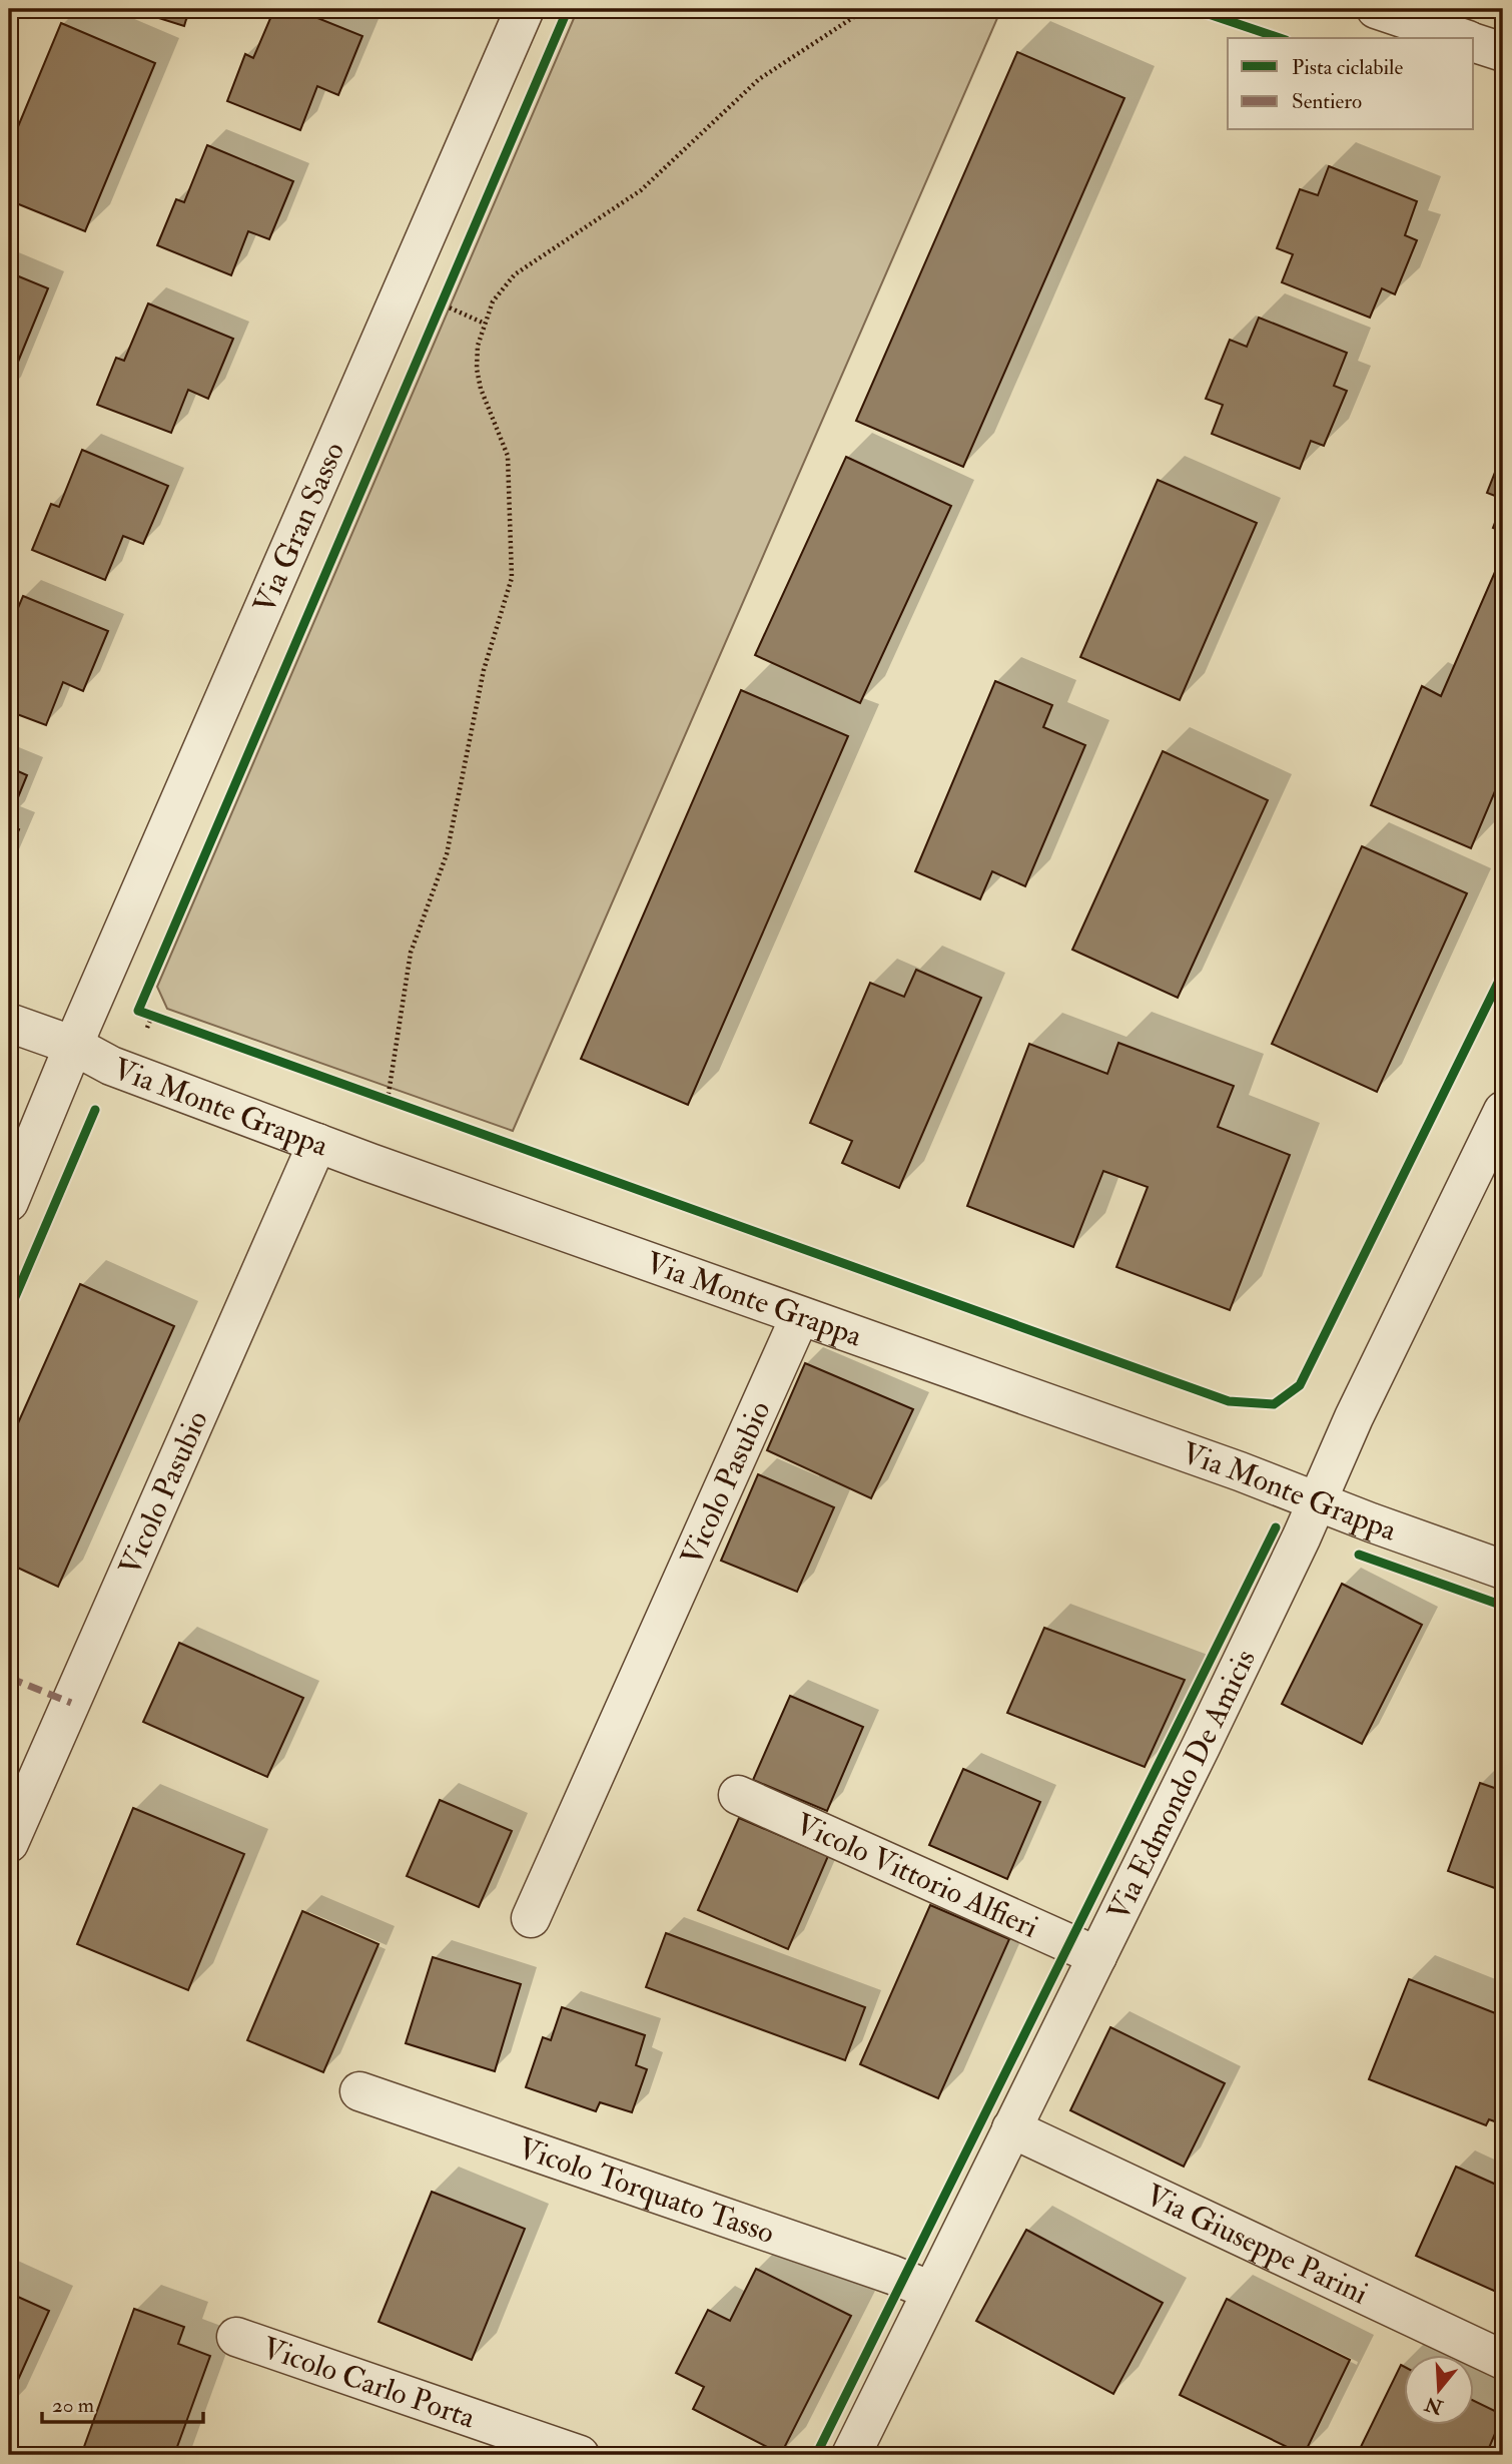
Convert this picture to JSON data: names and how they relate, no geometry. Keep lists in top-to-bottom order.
{
  "streets": {
    "street": [
      "Via Gran Sasso",
      "Via Monte Grappa",
      "Vicolo Pasubio",
      "Via Edmondo De Amicis",
      "Vicolo Vittorio Alfieri",
      "Vicolo Torquato Tasso",
      "Via Giuseppe Parini",
      "Vicolo Carlo Porta"
    ]
  },
  "crossings": [
    ["Via Gran Sasso", "Via Monte Grappa"],
    ["Via Monte Grappa", "Vicolo Pasubio"],
    ["Via Monte Grappa", "Via Edmondo De Amicis"],
    ["Via Edmondo De Amicis", "Vicolo Vittorio Alfieri"],
    ["Via Edmondo De Amicis", "Vicolo Torquato Tasso"],
    ["Via Edmondo De Amicis", "Via Giuseppe Parini"]
  ],
  "legend": ["Pista ciclabile", "Sentiero"],
  "scale_bar": "20 m",
  "north": "bottom"
}
